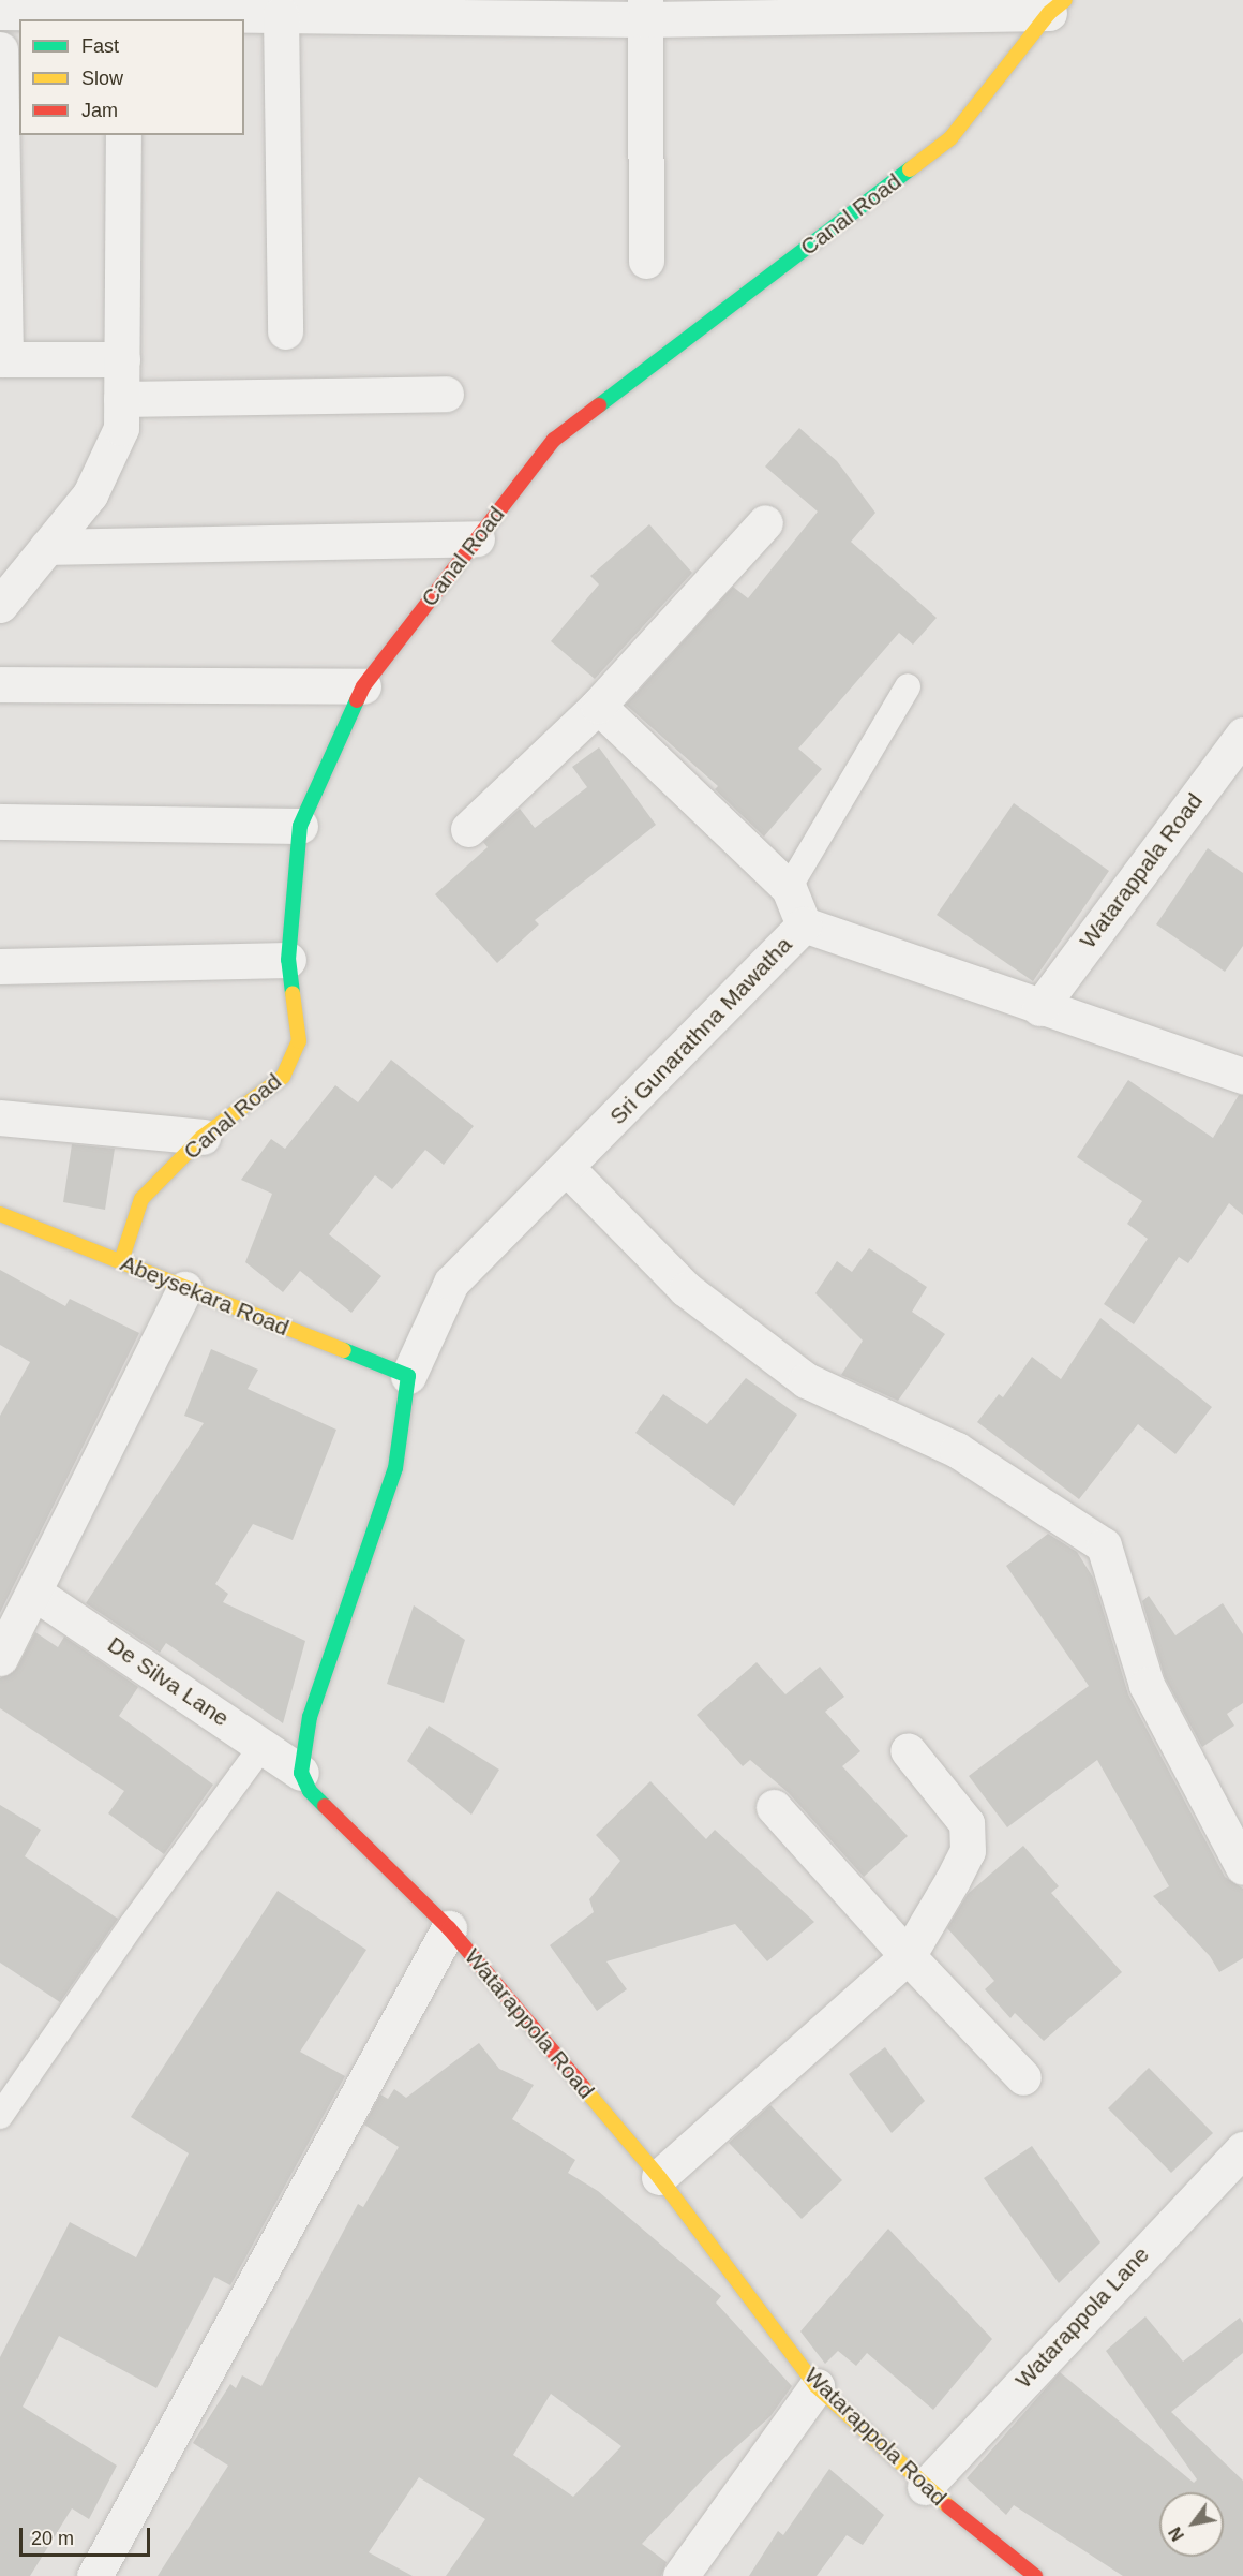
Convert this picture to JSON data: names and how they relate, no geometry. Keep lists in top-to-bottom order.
{
  "streets": {
    "street": [
      "Canal Road",
      "Watarappala Road",
      "Sri Gunarathna Mawatha",
      "Abeysekara Road",
      "De Silva Lane",
      "Watarappola Road",
      "Watarappola Lane"
    ]
  },
  "crossings": [
    ["Canal Road", "Abeysekara Road"],
    ["Watarappala Road", "Sri Gunarathna Mawatha"],
    ["Sri Gunarathna Mawatha", "Abeysekara Road"],
    ["De Silva Lane", "Watarappola Road"],
    ["Watarappola Road", "Watarappola Lane"]
  ],
  "legend": ["Fast", "Slow", "Jam"],
  "scale_bar": "20 m",
  "north": "bottom left"
}
